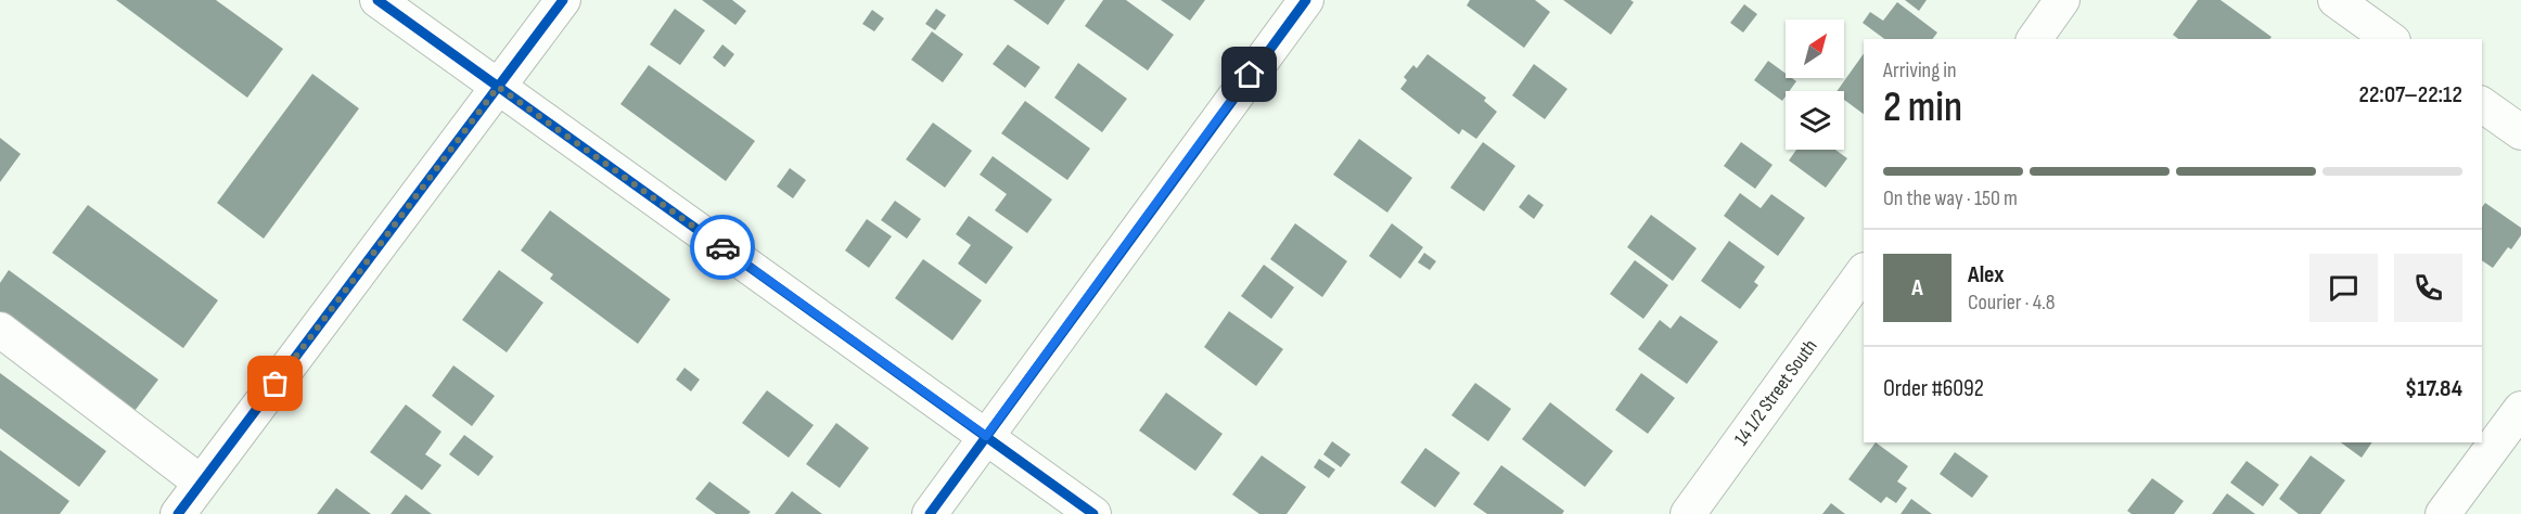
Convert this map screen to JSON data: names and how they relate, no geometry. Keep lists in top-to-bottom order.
{
  "streets": {
    "street": ["14 1/2 Street South"]
  },
  "north": "top right",
  "page": {
    "heading": ["2 min", "Arriving in", "22:07–22:12"],
    "panel": [
      "Alex",
      "Courier · 4.8",
      "Order #6092",
      "$17.84"
    ],
    "bar": "On the way · 150 m",
    "round": "A"
  }
}
